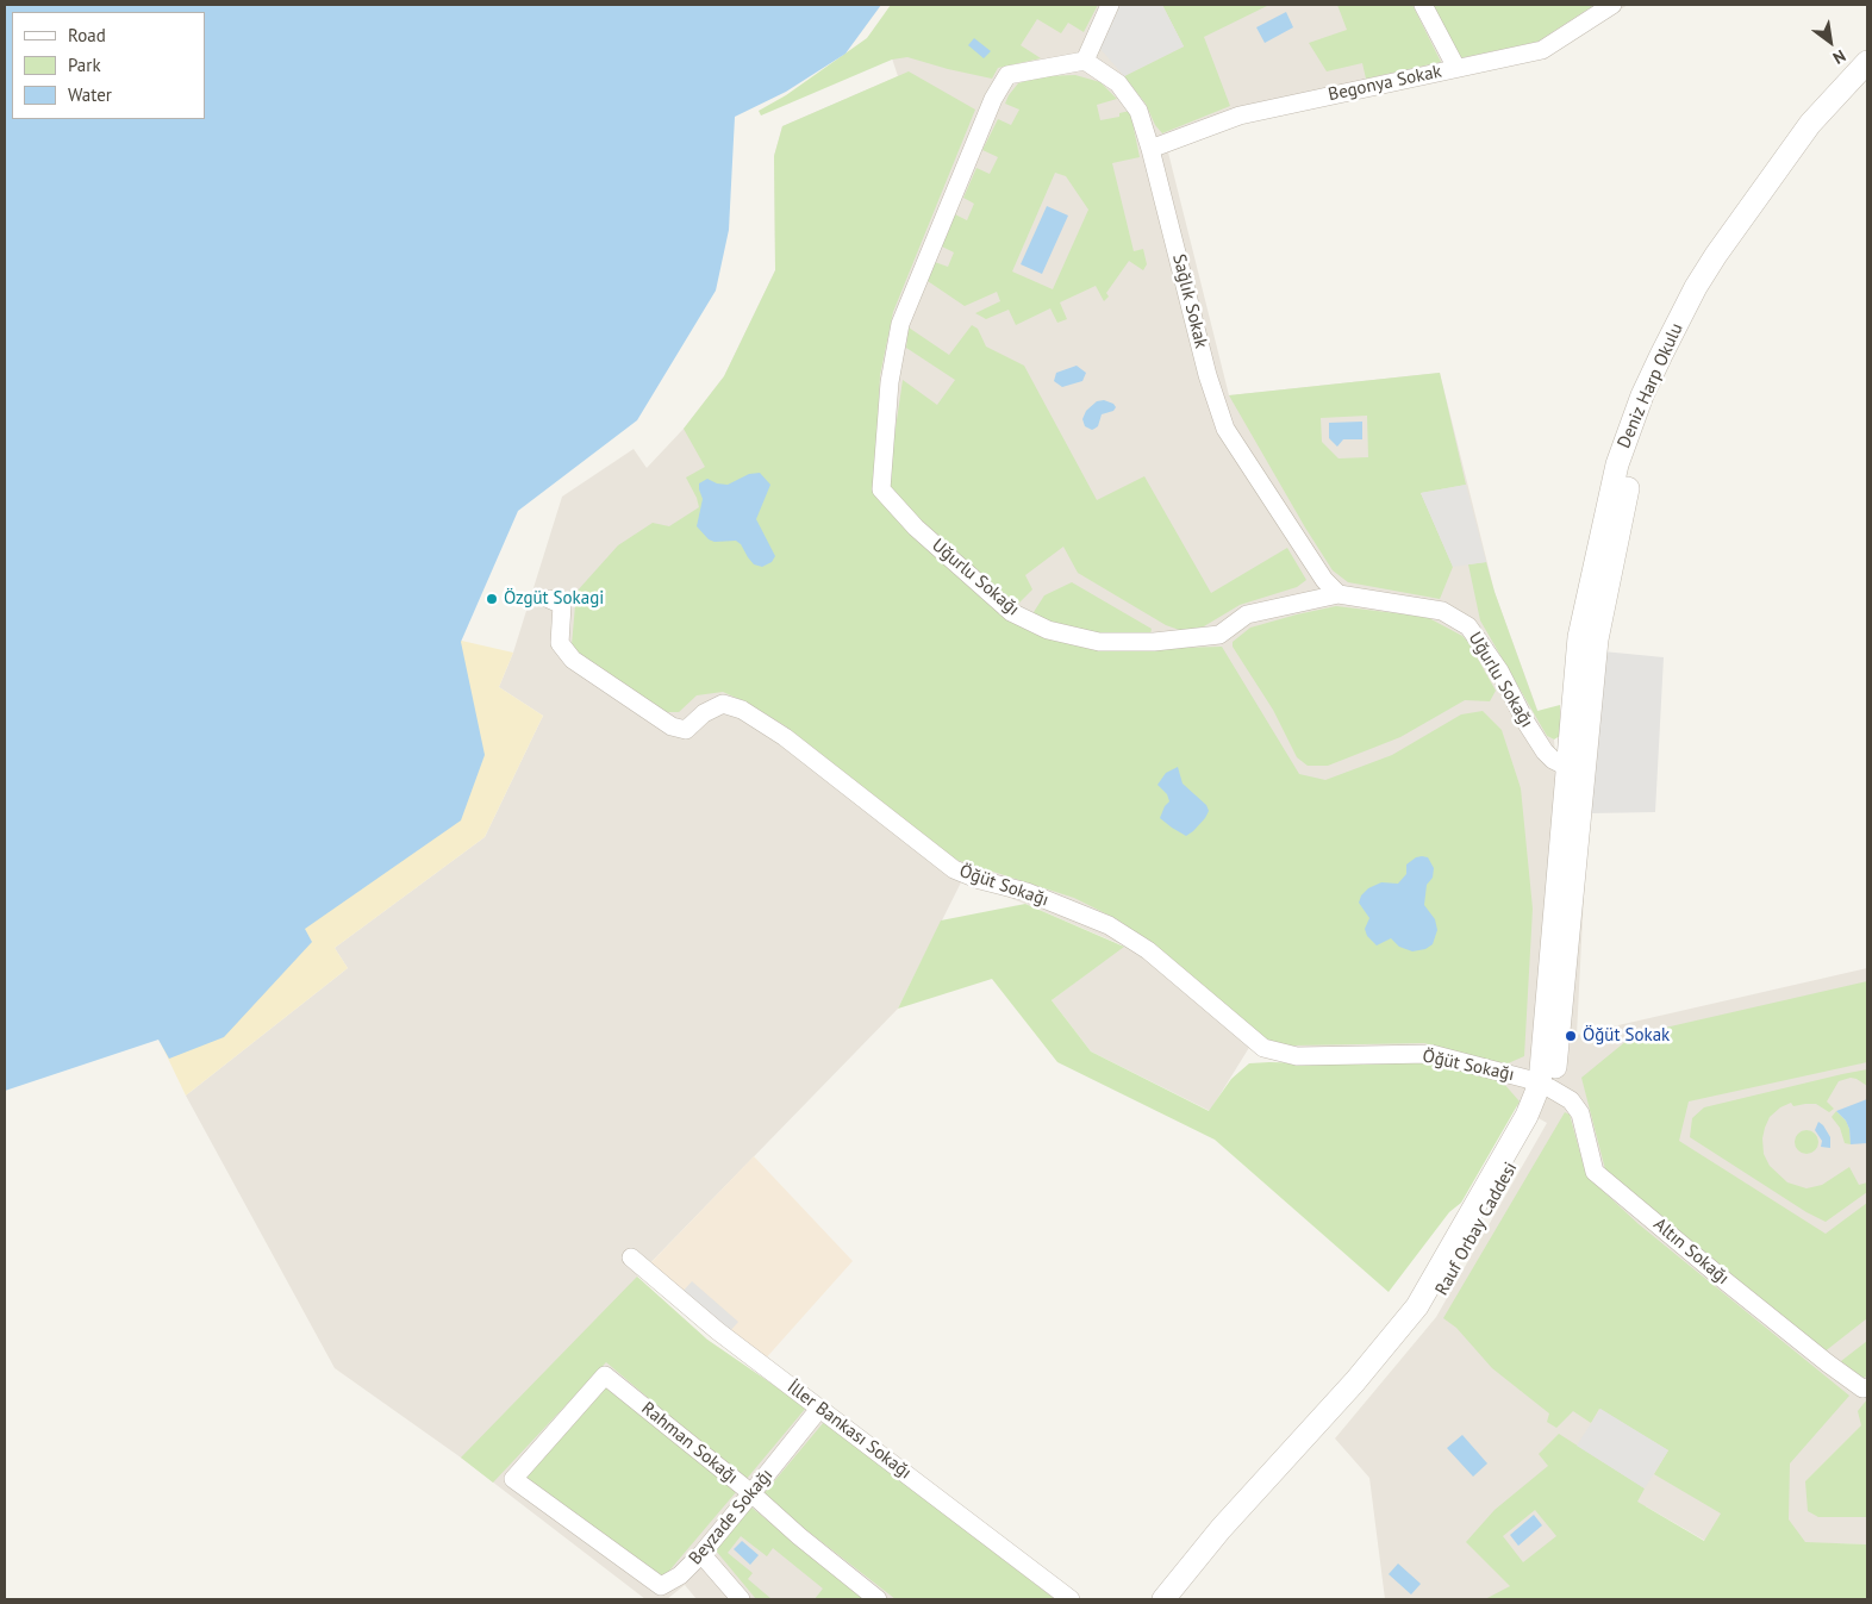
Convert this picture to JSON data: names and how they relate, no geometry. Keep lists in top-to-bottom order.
{
  "streets": {
    "street": [
      "Begonya Sokak",
      "Sağlık Sokak",
      "Deniz Harp Okulu",
      "Uğurlu Sokağı",
      "Öğüt Sokağı",
      "Rauf Orbay Caddesi",
      "Altın Sokağı",
      "İller Bankası Sokağı",
      "Rahman Sokağı",
      "Beyzade Sokağı"
    ]
  },
  "crossings": [
    ["Begonya Sokak", "Sağlık Sokak"],
    ["Sağlık Sokak", "Uğurlu Sokağı"],
    ["Deniz Harp Okulu", "Uğurlu Sokağı"],
    ["Deniz Harp Okulu", "Rauf Orbay Caddesi"],
    ["Uğurlu Sokağı", "Rauf Orbay Caddesi"],
    ["Öğüt Sokağı", "Rauf Orbay Caddesi"],
    ["Öğüt Sokağı", "Altın Sokağı"],
    ["Rauf Orbay Caddesi", "Altın Sokağı"],
    ["İller Bankası Sokağı", "Beyzade Sokağı"],
    ["Rahman Sokağı", "Beyzade Sokağı"]
  ],
  "places": ["Özgüt Sokagi", "Öğüt Sokak"],
  "legend": ["Road", "Park", "Water"],
  "north": "bottom right"
}
